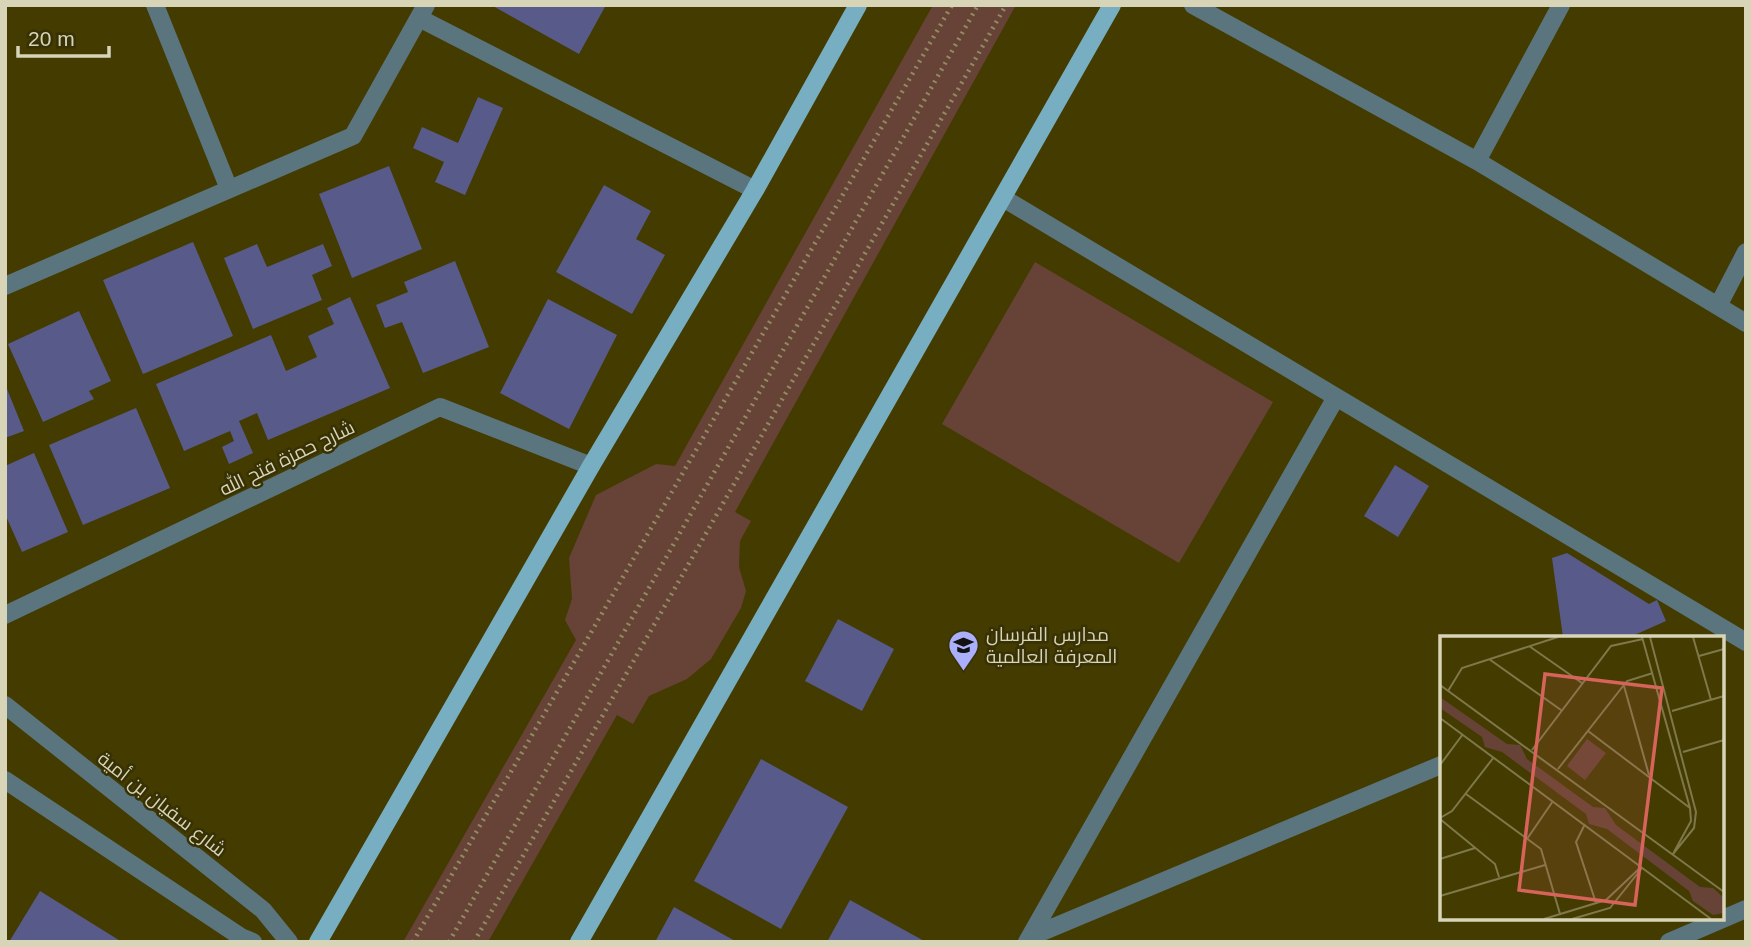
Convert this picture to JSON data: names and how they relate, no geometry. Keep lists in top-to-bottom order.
{
  "streets": {
    "street": ["شارح حمزة فتح الله", "شارع سفيان بن أمية"]
  },
  "places": {
    "school or university": ["مدارس الفرسان المعرفة العالمية"]
  },
  "scale_bar": "20 m"
}
